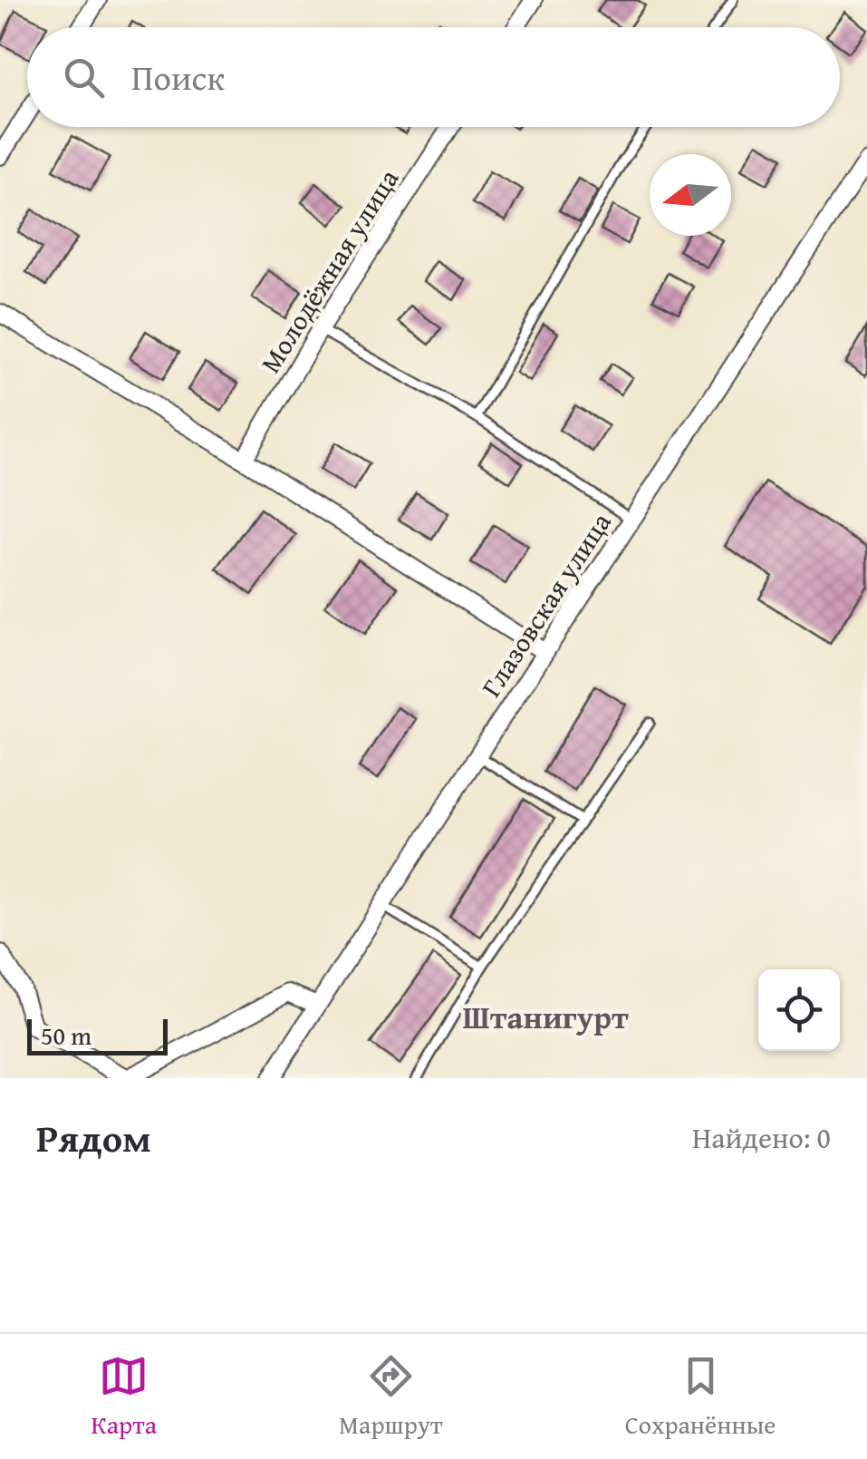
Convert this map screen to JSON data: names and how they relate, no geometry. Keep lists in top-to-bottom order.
{
  "streets": {
    "street": ["Молодёжная улица", "Глазовская улица"]
  },
  "districts": ["Штанигурт"],
  "scale_bar": "50 m",
  "north": "left",
  "page": {
    "search": "Поиск",
    "scale": "50 m",
    "heading": ["Рядом", "Найдено: 0"],
    "nav": ["Карта", "Маршрут", "Сохранённые"]
  }
}
